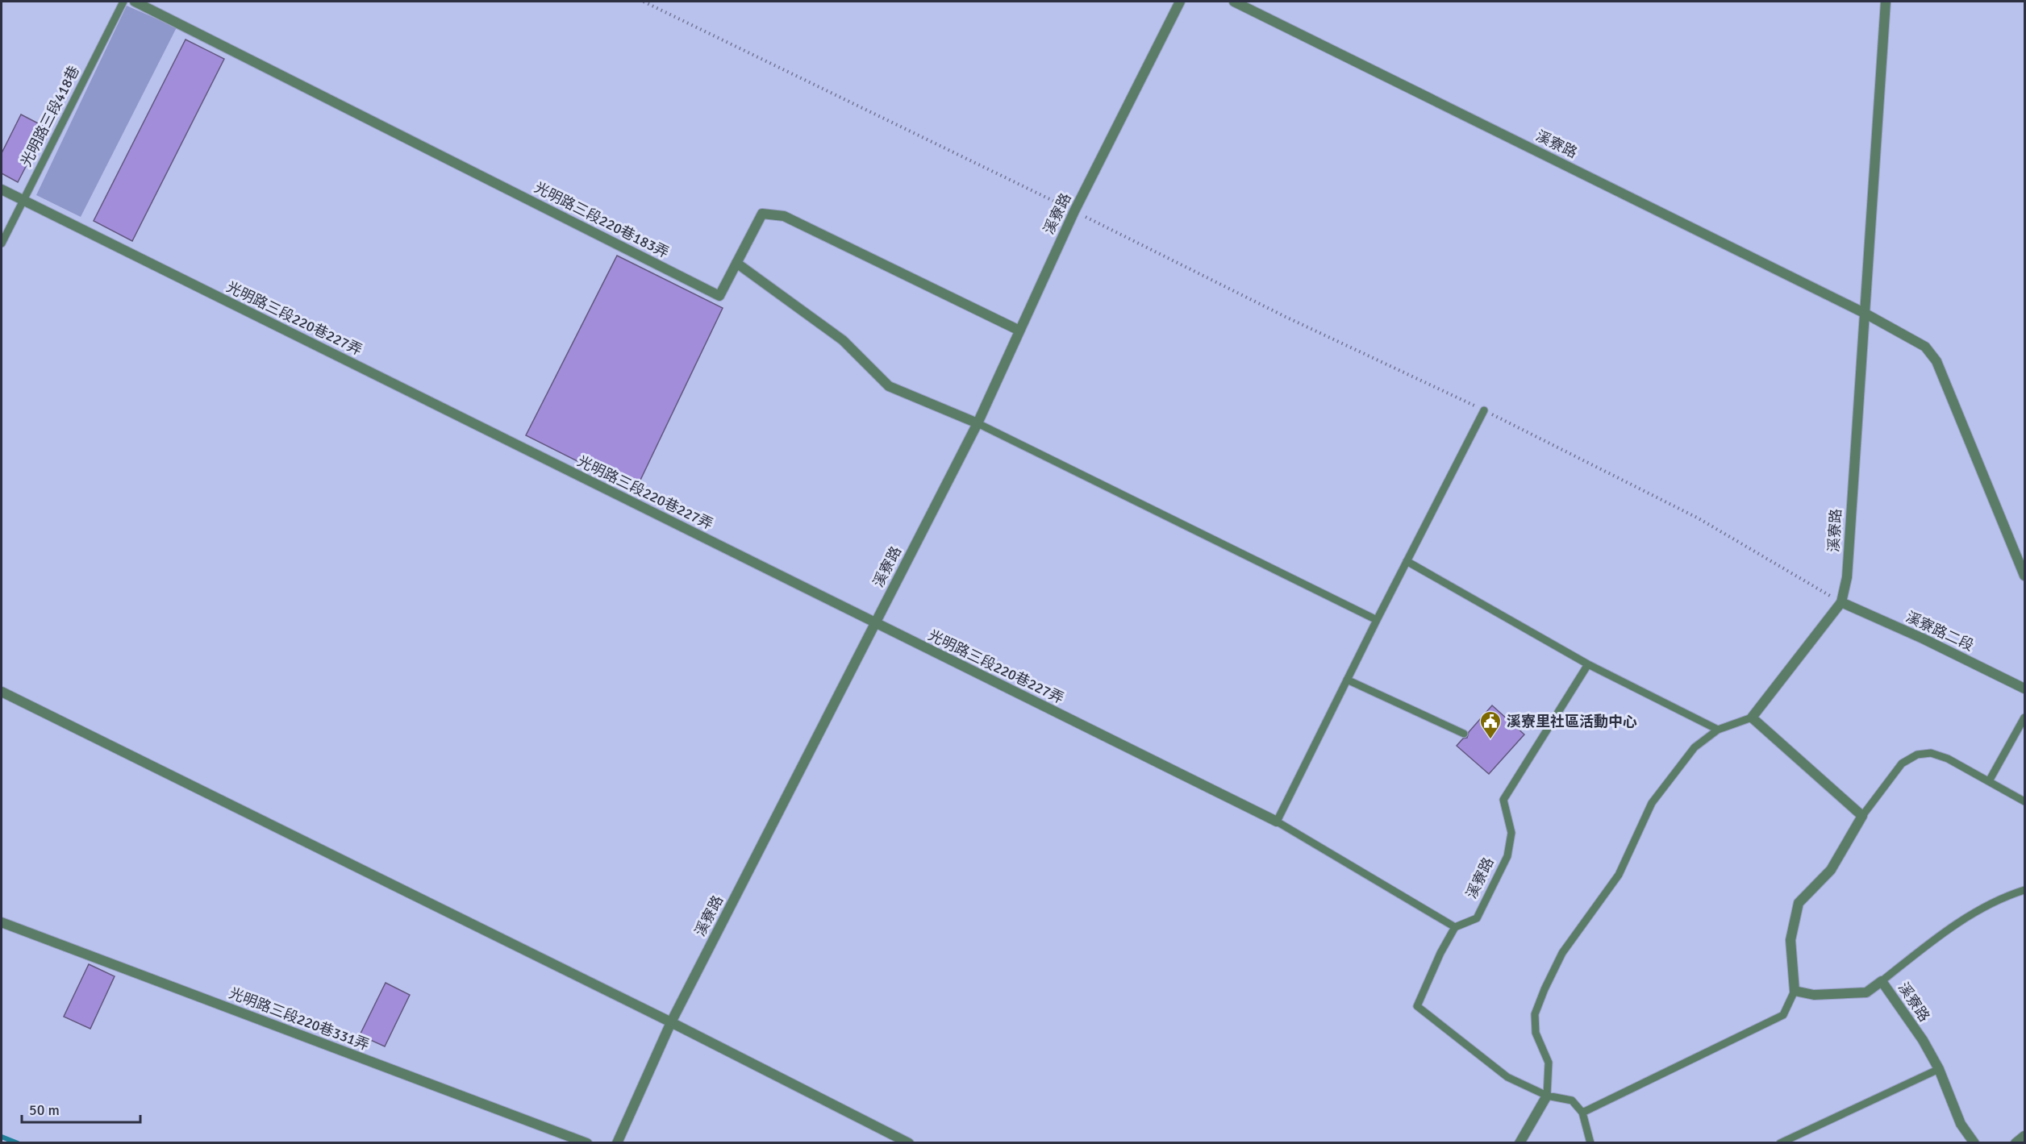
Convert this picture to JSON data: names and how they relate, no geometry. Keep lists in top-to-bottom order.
{
  "streets": {
    "street": [
      "溪寮路",
      "光明路三段220巷183弄",
      "光明路三段220巷227弄",
      "溪寮路二段",
      "光明路三段220巷331弄"
    ],
    "lane": ["光明路三段418巷"]
  },
  "crossings": [
    ["光明路三段418巷", "光明路三段220巷227弄"],
    ["溪寮路", "光明路三段220巷183弄"],
    ["溪寮路", "光明路三段220巷227弄"],
    ["溪寮路", "溪寮路二段"]
  ],
  "places": {
    "public building": ["溪寮里社區活動中心"]
  },
  "scale_bar": "50 m"
}
